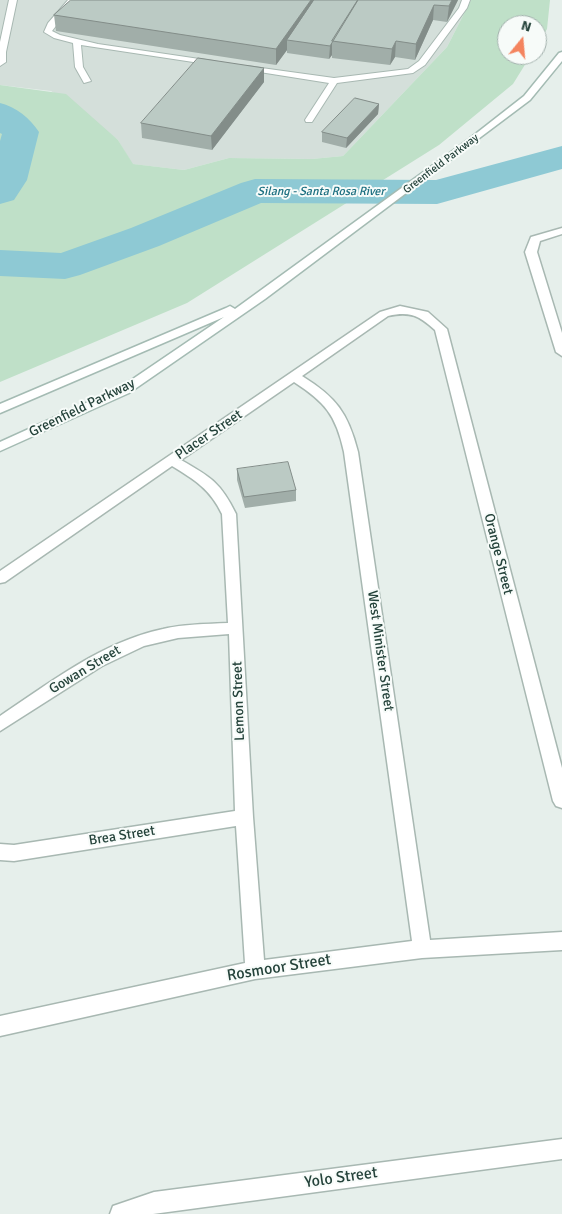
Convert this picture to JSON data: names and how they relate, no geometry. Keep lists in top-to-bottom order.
{
  "streets": {
    "street": [
      "Greenfield Parkway",
      "Placer Street",
      "Orange Street",
      "West Minister Street",
      "Gowan Street",
      "Lemon Street",
      "Brea Street",
      "Rosmoor Street",
      "Yolo Street"
    ]
  },
  "crossings": [
    ["Placer Street", "Orange Street"],
    ["Placer Street", "West Minister Street"],
    ["Placer Street", "Lemon Street"],
    ["West Minister Street", "Rosmoor Street"],
    ["Gowan Street", "Lemon Street"],
    ["Lemon Street", "Brea Street"],
    ["Lemon Street", "Rosmoor Street"]
  ],
  "water": ["Silang - Santa Rosa River"],
  "north": "top"
}
